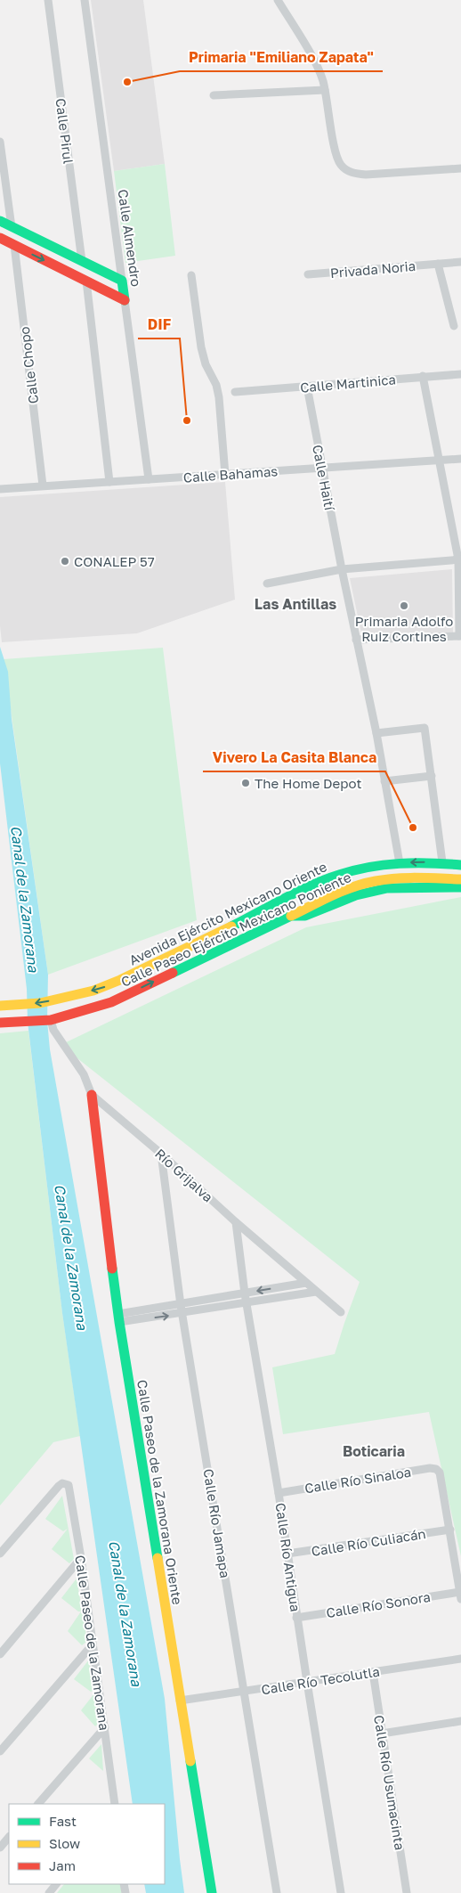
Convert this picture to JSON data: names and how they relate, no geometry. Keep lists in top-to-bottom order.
{
  "streets": {
    "main road": [
      "Calle Almendro",
      "Avenida Ejército Mexicano Oriente",
      "Calle Paseo Ejército Mexicano Poniente",
      "Calle Paseo de la Zamorana Oriente"
    ],
    "street": [
      "Calle Pirul",
      "Privada Noria",
      "Calle Chopo",
      "Calle Martinica",
      "Calle Bahamas",
      "Calle Haití",
      "Río Grijalva",
      "Calle Río Sinaloa",
      "Calle Río Jamapa",
      "Calle Río Culiacán",
      "Calle Río Antigua",
      "Calle Río Sonora",
      "Calle Paseo de la Zamorana",
      "Calle Río Tecolutla",
      "Calle Río Usumacinta"
    ]
  },
  "crossings": [
    ["Calle Almendro", "Calle Bahamas"],
    ["Calle Chopo", "Calle Bahamas"],
    ["Calle Martinica", "Calle Haití"],
    ["Calle Bahamas", "Calle Haití"],
    ["Calle Haití", "Avenida Ejército Mexicano Oriente"],
    ["Calle Paseo Ejército Mexicano Poniente", "Río Grijalva"],
    ["Río Grijalva", "Calle Paseo de la Zamorana Oriente"],
    ["Río Grijalva", "Calle Río Jamapa"],
    ["Río Grijalva", "Calle Río Antigua"],
    ["Calle Río Sinaloa", "Calle Río Culiacán"],
    ["Calle Río Sinaloa", "Calle Río Antigua"],
    ["Calle Paseo de la Zamorana Oriente", "Calle Río Tecolutla"],
    ["Calle Río Jamapa", "Calle Río Tecolutla"],
    ["Calle Río Culiacán", "Calle Río Antigua"],
    ["Calle Río Antigua", "Calle Río Sonora"],
    ["Calle Río Antigua", "Calle Río Tecolutla"],
    ["Calle Río Tecolutla", "Calle Río Usumacinta"]
  ],
  "one_way": ["Calle Paseo Ejército Mexicano Poniente"],
  "districts": ["Las Antillas", "Boticaria"],
  "water": ["Canal de la Zamorana"],
  "places": [
    "Primaria \"Emiliano Zapata\"",
    "DIF",
    "CONALEP 57",
    "Primaria Adolfo Ruiz Cortines",
    "The Home Depot",
    "Vivero La Casita Blanca"
  ],
  "legend": ["Fast", "Slow", "Jam"]
}
